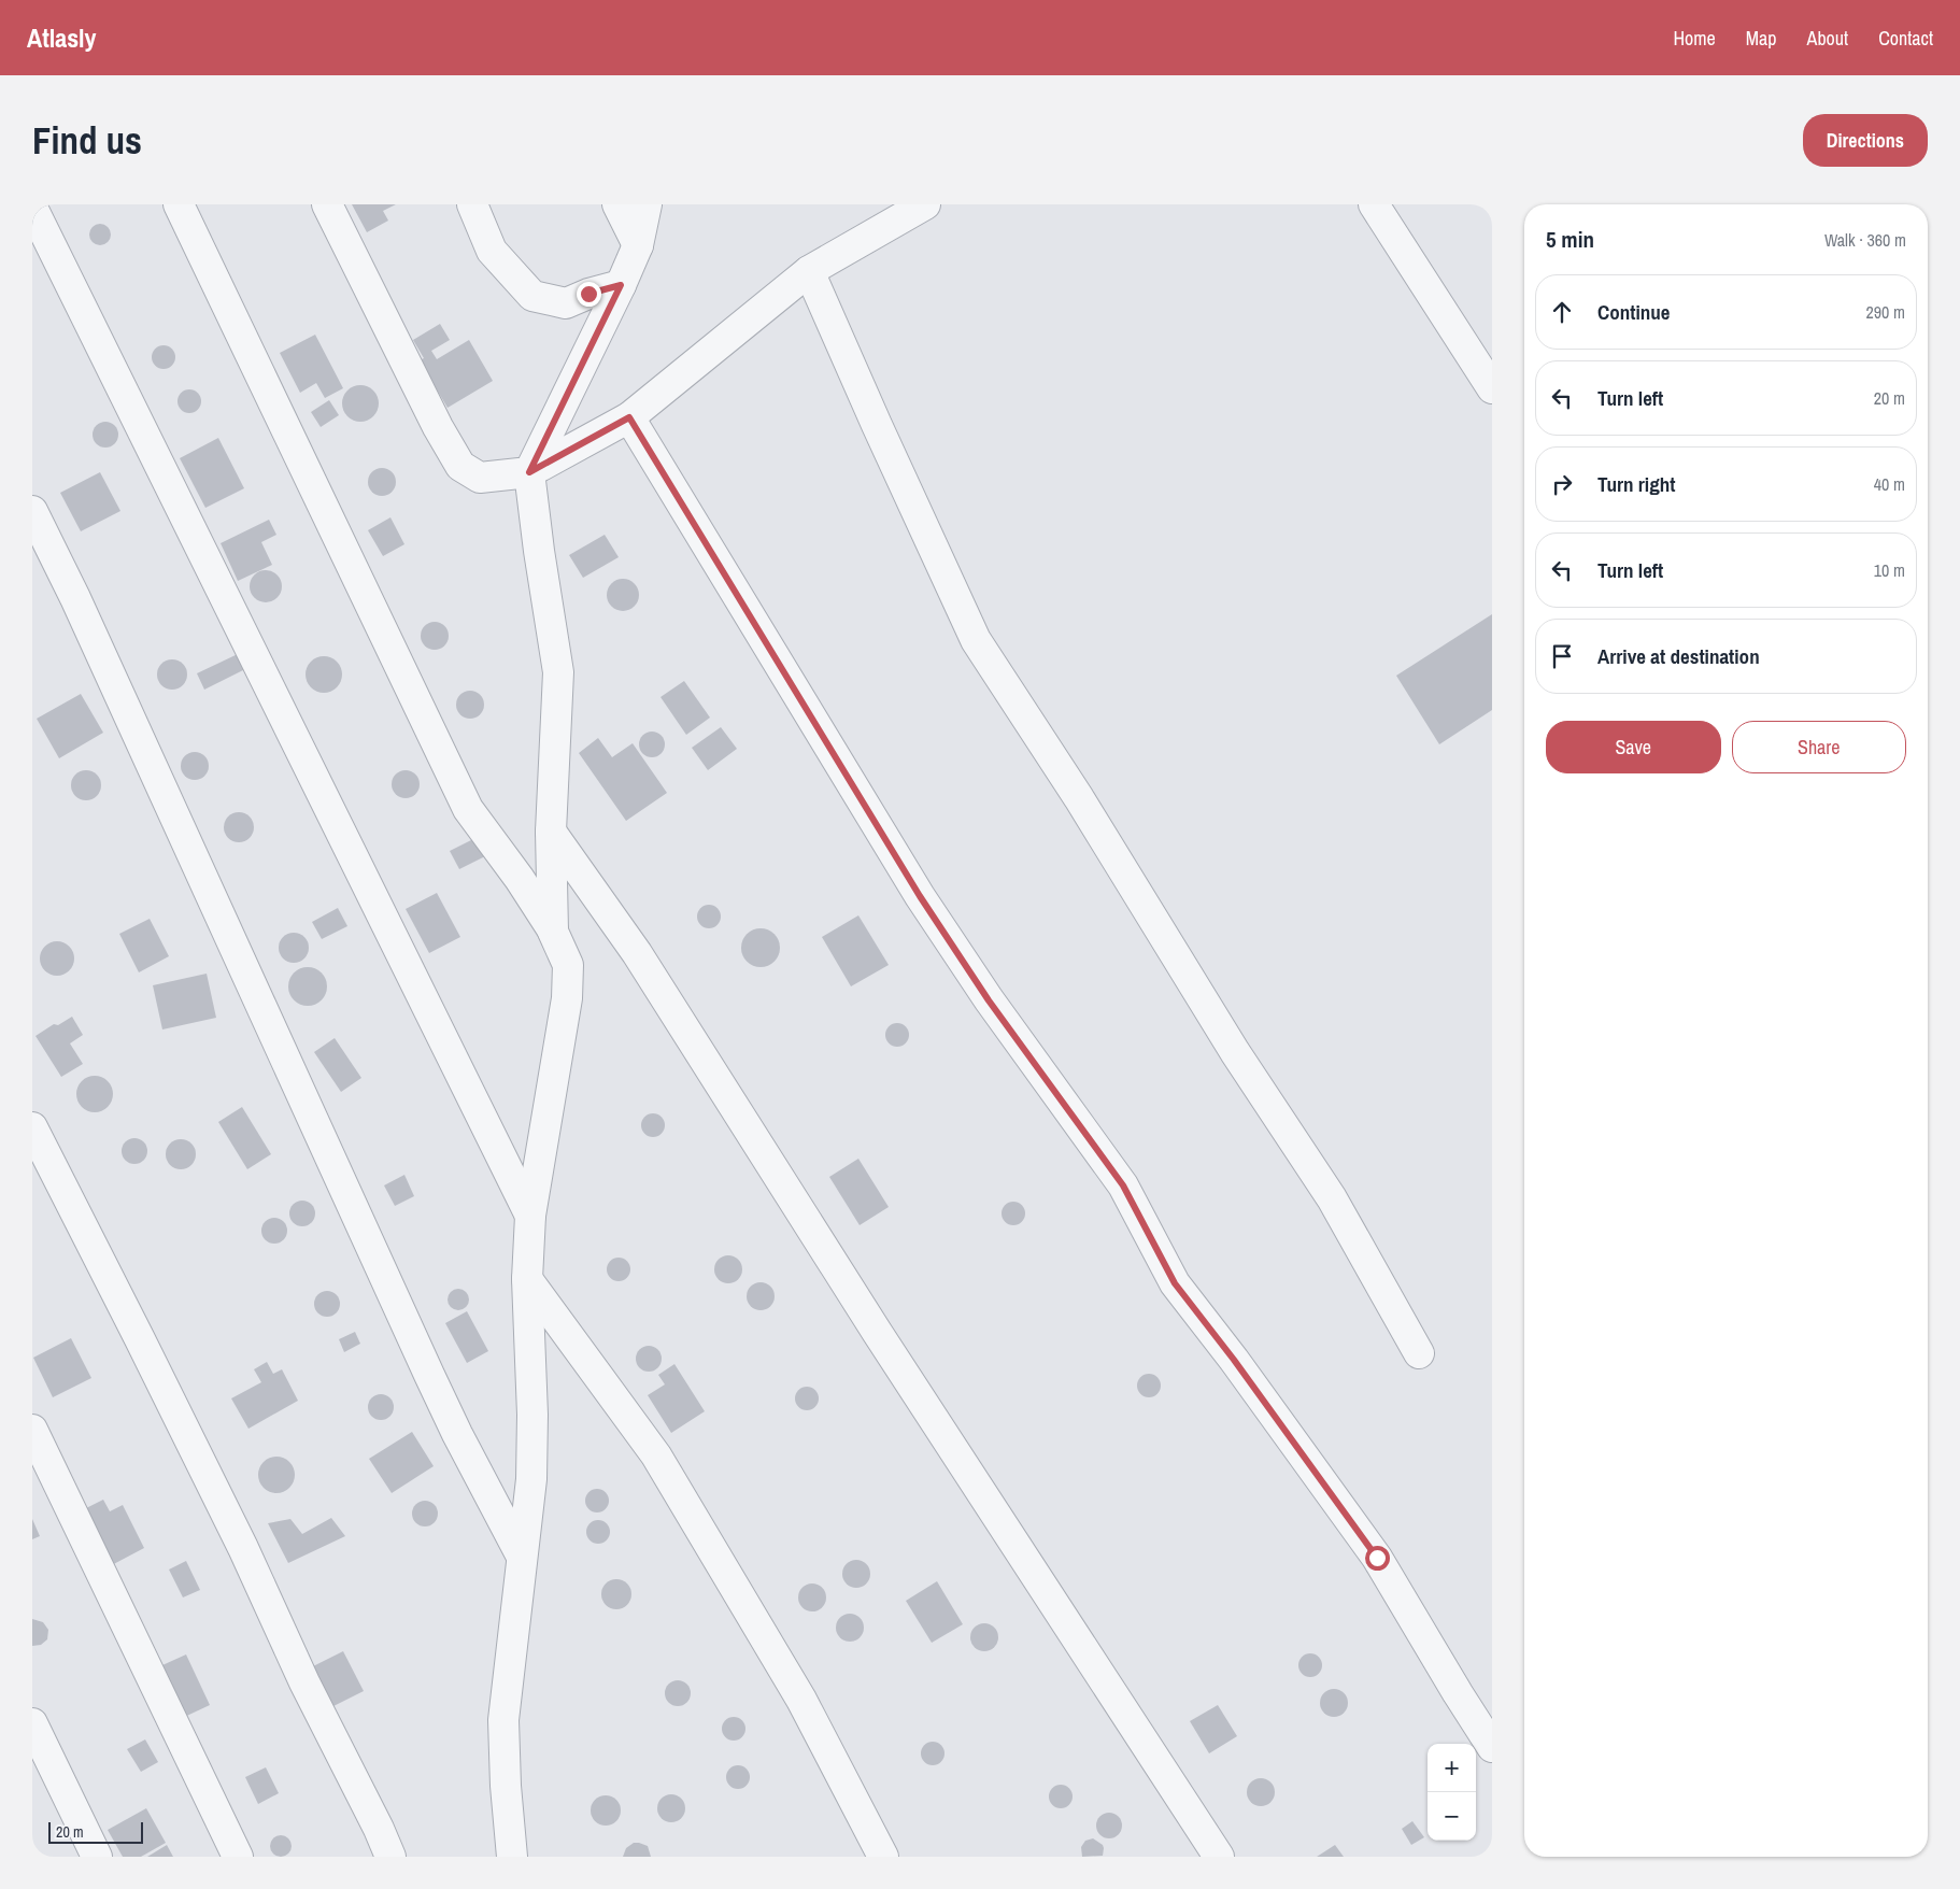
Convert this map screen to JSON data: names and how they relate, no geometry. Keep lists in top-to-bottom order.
{
  "scale_bar": "20 m",
  "page": {
    "header": "Atlasly",
    "nav": [
      "Home",
      "Map",
      "About",
      "Contact"
    ],
    "buttons": [
      "Directions",
      ["Save", "Share"]
    ],
    "title": "Find us",
    "heading": ["5 min", "Walk · 360 m"],
    "list": [
      ["Continue", "290 m"],
      ["Turn left", "20 m"],
      ["Turn right", "40 m"],
      ["Turn left", "10 m"],
      "Arrive at destination"
    ],
    "map_buttons": ["+", "−"],
    "scale": "20 m"
  }
}
